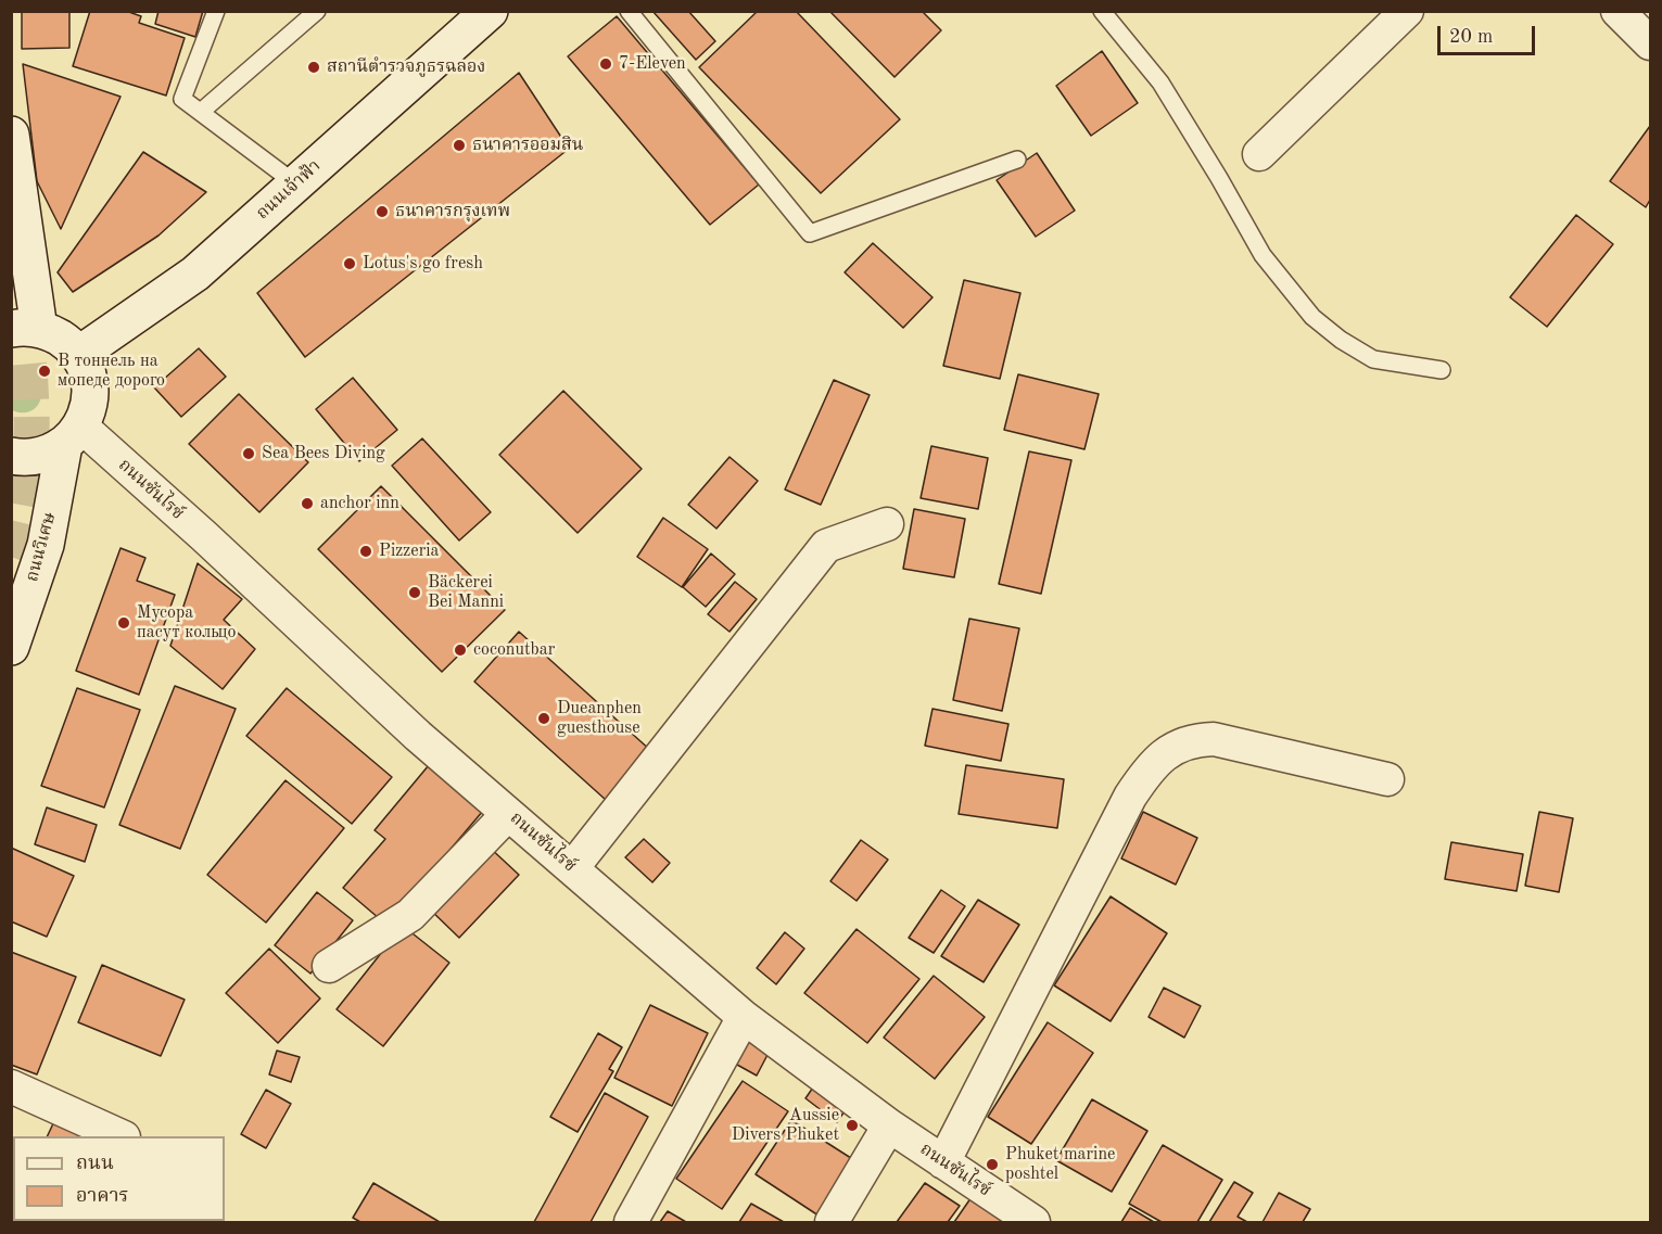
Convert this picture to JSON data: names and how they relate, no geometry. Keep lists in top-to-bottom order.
{
  "streets": {
    "main road": ["ถนนเจ้าฟ้า", "ถนนวิเศษ"],
    "street": ["ถนนซันไรซ์"]
  },
  "crossings": [
    ["ถนนเจ้าฟ้า", "ถนนวิเศษ"],
    ["ถนนซันไรซ์", "ถนนวิเศษ"]
  ],
  "places": [
    "7-Eleven",
    "สถานีตำรวจภูธรฉลอง",
    "ธนาคารออมสิน",
    "ธนาคารกรุงเทพ",
    "Lotus's go fresh",
    "В тоннель на мопеде дорого",
    "Sea Bees Diving",
    "anchor inn",
    "Pizzeria",
    "Bäckerei Bei Manni",
    "Мусора пасут кольцо",
    "coconutbar",
    "Dueanphen guesthouse",
    "Aussie Divers Phuket",
    "Phuket marine poshtel"
  ],
  "legend": ["ถนน", "อาคาร"],
  "scale_bar": "20 m"
}
